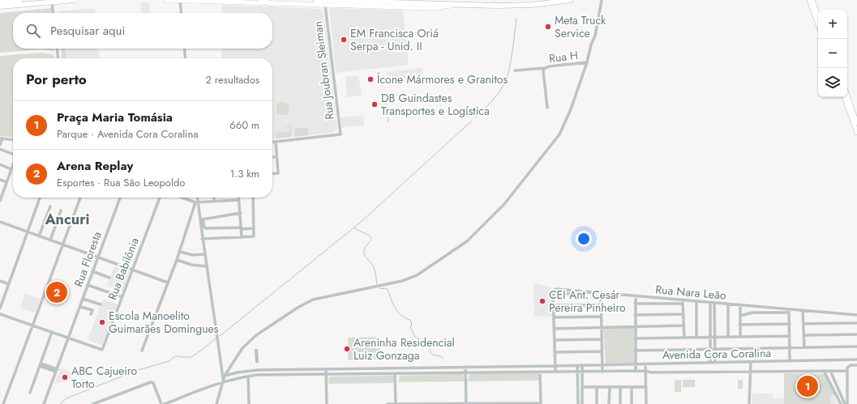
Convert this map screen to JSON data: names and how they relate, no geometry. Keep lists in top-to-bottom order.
{
  "streets": {
    "street": [
      "Rua H",
      "Rua Joubran Sleiman",
      "Rua Floresta",
      "Rua Babilônia",
      "Rua Nara Leão",
      "Avenida Cora Coralina"
    ]
  },
  "crossings": [
    ["Rua Floresta", "Rua Babilônia"]
  ],
  "districts": ["Ancuri"],
  "places": [
    "Meta Truck Service",
    "EM Francisca Oriá Serpa - Unid. II",
    "Ícone Mármores e Granitos",
    "DB Guindastes Transportes e Logística",
    "CEI Ant. Cesár Pereira Pinheiro",
    "Escola Manoelito Guimarães Domingues",
    "Areninha Residencial Luiz Gonzaga",
    "ABC Cajueiro Torto"
  ],
  "page": {
    "map_buttons": ["+", "−"],
    "search": "Pesquisar aqui",
    "heading": ["Por perto", "2 resultados"],
    "list": [
      {
        "mark": "1",
        "name": "Praça Maria Tomásia",
        "note": "Parque · Avenida Cora Coralina",
        "value": "660 m"
      },
      {
        "mark": "2",
        "name": "Arena Replay",
        "note": "Esportes · Rua São Leopoldo",
        "value": "1.3 km"
      }
    ],
    "pins": ["2", "1"]
  }
}
